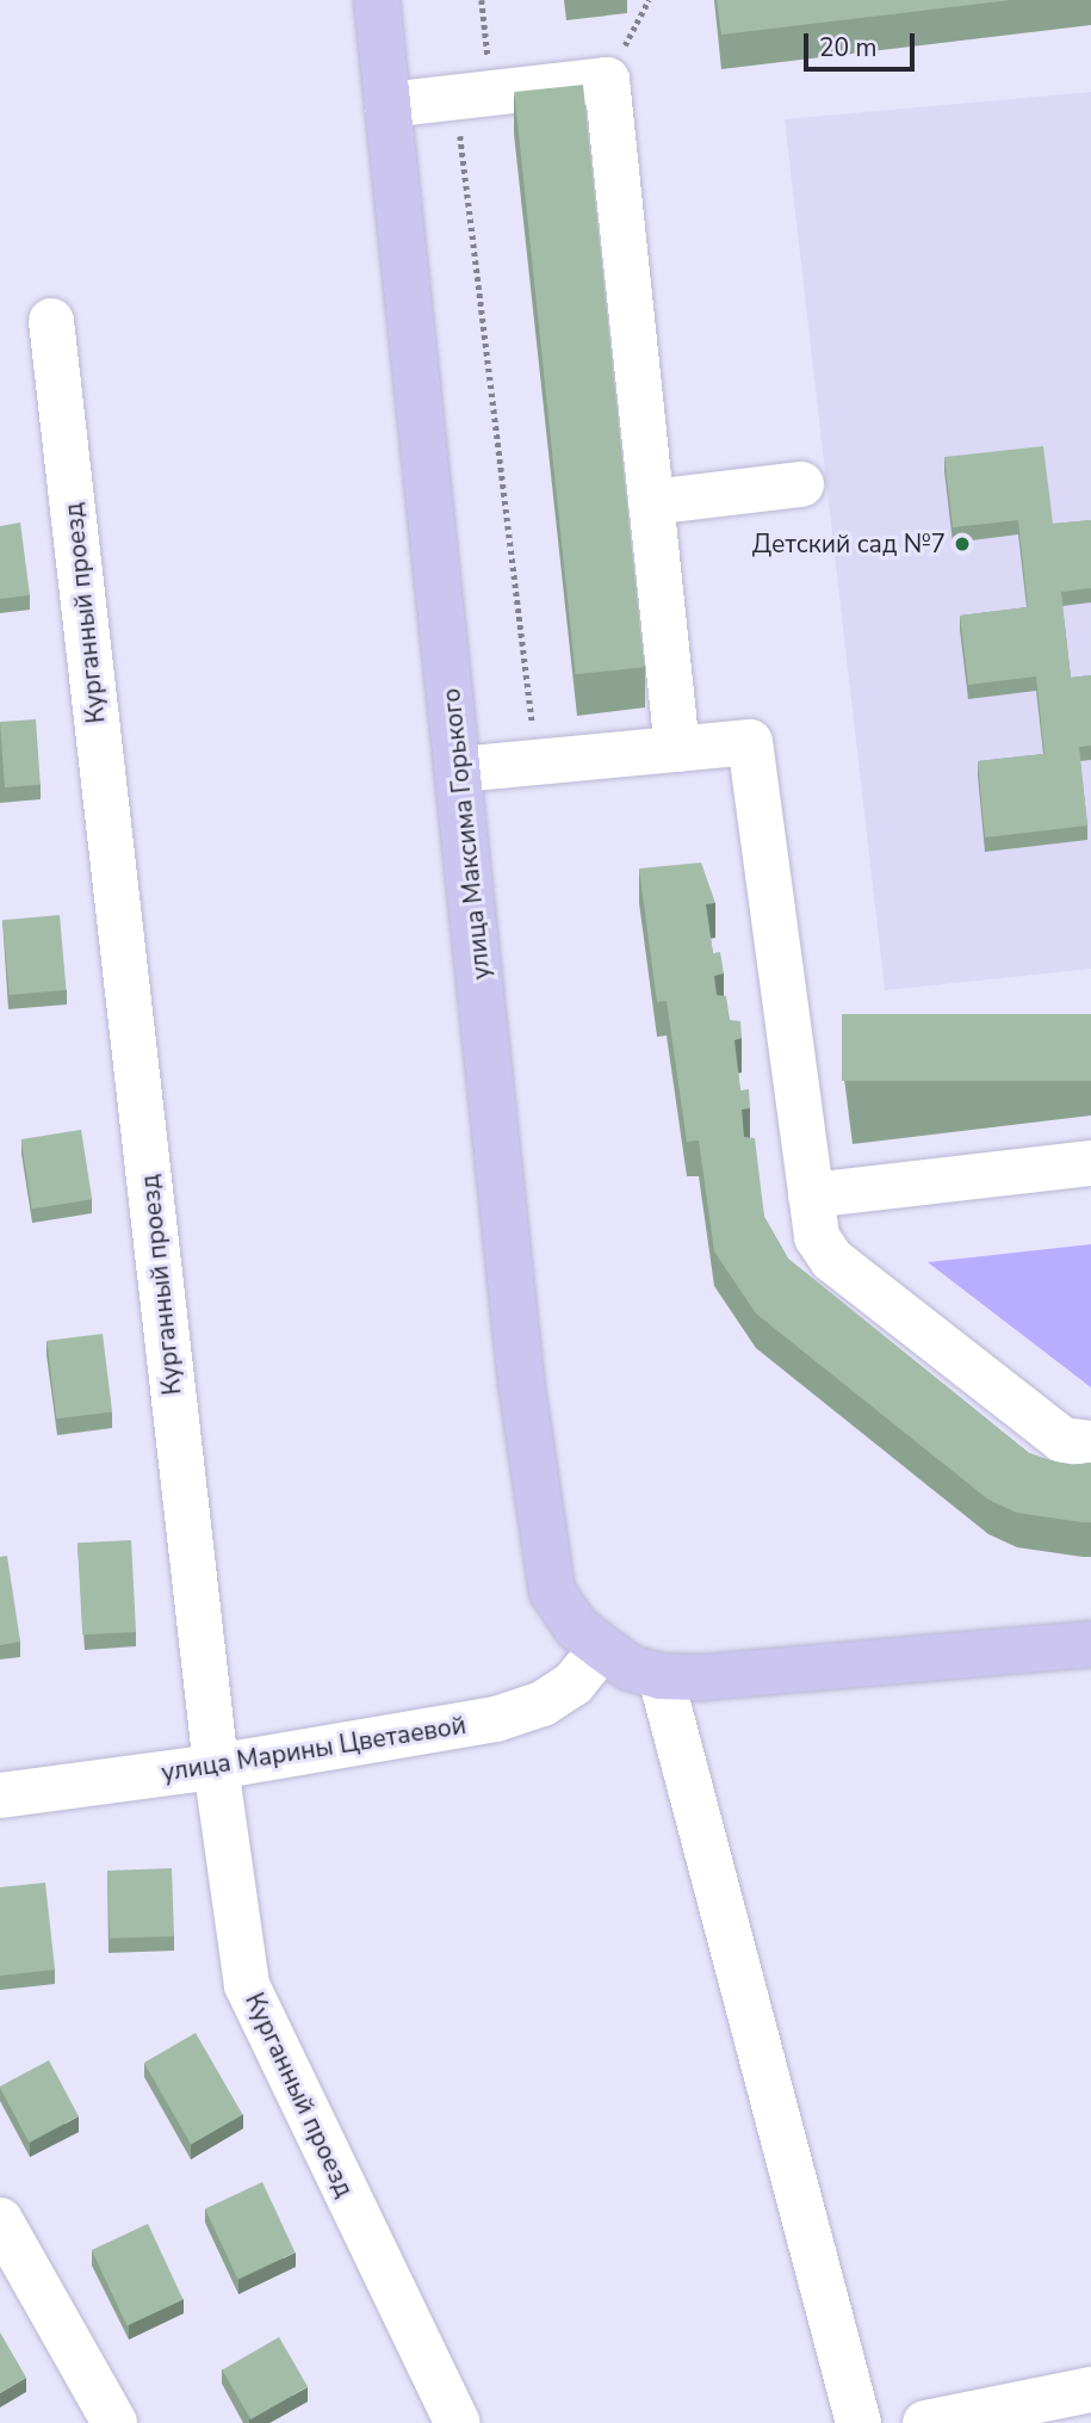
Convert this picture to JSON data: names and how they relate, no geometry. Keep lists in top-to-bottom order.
{
  "streets": {
    "main road": ["улица Максима Горького"],
    "street": ["Курганный проезд", "улица Марины Цветаевой"]
  },
  "crossings": [
    ["Курганный проезд", "улица Марины Цветаевой"],
    ["улица Максима Горького", "улица Марины Цветаевой"]
  ],
  "places": ["Детский сад №7"],
  "scale_bar": "20 m"
}
